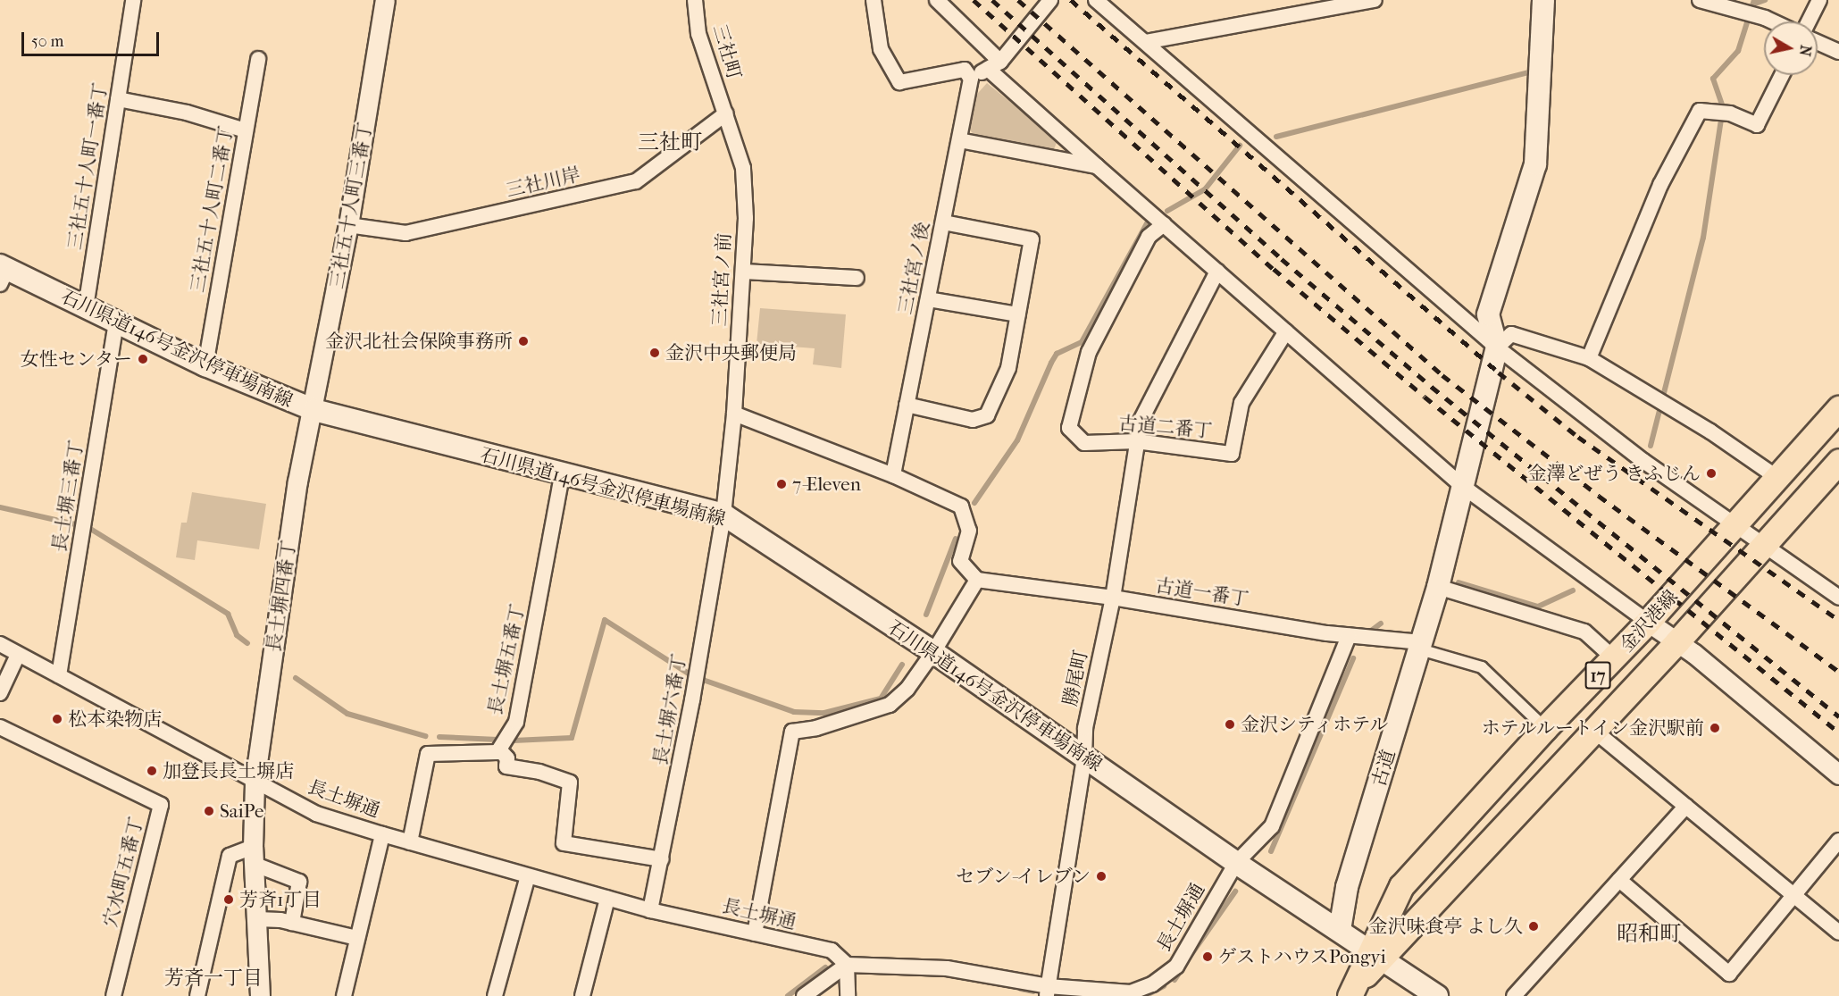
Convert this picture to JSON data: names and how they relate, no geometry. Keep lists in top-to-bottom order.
{
  "streets": {
    "main road": [
      "石川県道146号金沢停車場南線",
      "金沢港線",
      "17",
      "古道"
    ],
    "street": [
      "三社町",
      "三社五十人町一番丁",
      "三社川岸",
      "三社五十人町三番丁",
      "三社五十人町二番丁",
      "三社宮ノ後",
      "三社宮ノ前",
      "古道二番丁",
      "長土塀三番丁",
      "古道一番丁",
      "長土塀四番丁",
      "長土塀五番丁",
      "勝尾町",
      "長土塀六番丁",
      "長土塀通",
      "穴水町五番丁"
    ]
  },
  "crossings": [
    ["三社町", "三社川岸"],
    ["三社町", "三社宮ノ前"],
    ["三社五十人町一番丁", "石川県道146号金沢停車場南線"],
    ["三社川岸", "三社五十人町三番丁"],
    ["三社川岸", "三社宮ノ前"],
    ["三社五十人町三番丁", "石川県道146号金沢停車場南線"],
    ["三社五十人町三番丁", "長土塀四番丁"],
    ["三社五十人町二番丁", "石川県道146号金沢停車場南線"],
    ["三社宮ノ前", "石川県道146号金沢停車場南線"],
    ["三社宮ノ前", "長土塀六番丁"],
    ["石川県道146号金沢停車場南線", "長土塀三番丁"],
    ["石川県道146号金沢停車場南線", "長土塀四番丁"],
    ["石川県道146号金沢停車場南線", "金沢港線"],
    ["石川県道146号金沢停車場南線", "長土塀五番丁"],
    ["石川県道146号金沢停車場南線", "勝尾町"],
    ["石川県道146号金沢停車場南線", "長土塀六番丁"],
    ["石川県道146号金沢停車場南線", "古道"],
    ["石川県道146号金沢停車場南線", "長土塀通"],
    ["古道二番丁", "勝尾町"],
    ["長土塀三番丁", "長土塀通"],
    ["古道一番丁", "金沢港線"],
    ["古道一番丁", "勝尾町"],
    ["古道一番丁", "古道"],
    ["古道一番丁", "長土塀通"],
    ["長土塀四番丁", "長土塀通"],
    ["勝尾町", "長土塀通"],
    ["長土塀六番丁", "長土塀通"]
  ],
  "districts": ["三社町", "昭和町", "芳斉一丁目"],
  "places": [
    "金沢北社会保険事務所",
    "金沢中央郵便局",
    "女性センター",
    "金澤どぜう きふじん",
    "7-Eleven",
    "松本染物店",
    "金沢シティホテル",
    "ホテルルートイン金沢駅前",
    "加登長長土塀店",
    "SaiPe",
    "セブン-イレブン",
    "芳斉1丁目",
    "金沢味食亭 よし久",
    "ゲストハウスPongyi"
  ],
  "scale_bar": "50 m",
  "north": "right"
}
